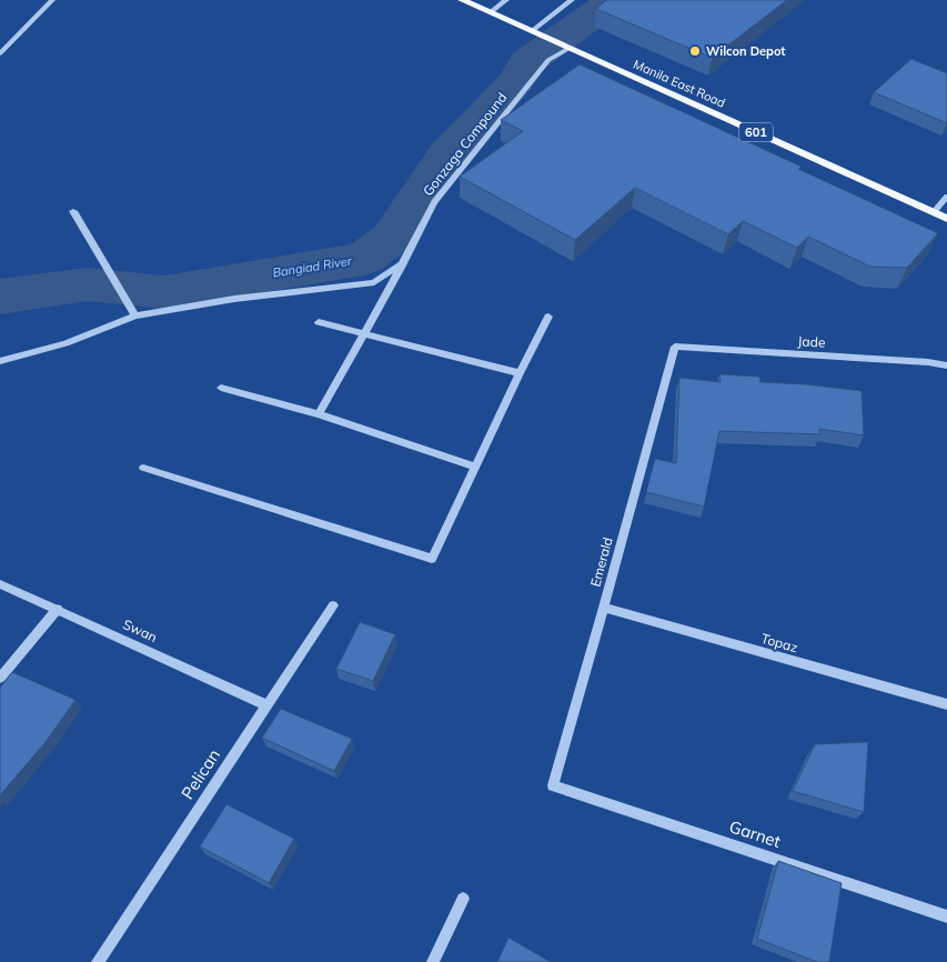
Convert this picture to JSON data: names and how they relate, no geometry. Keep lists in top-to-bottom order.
{
  "streets": {
    "main road": ["Manila East Road", "601"],
    "street": [
      "Gonzaga Compound",
      "Jade",
      "Emerald",
      "Swan",
      "Topaz",
      "Pelican",
      "Garnet"
    ]
  },
  "crossings": [
    ["Manila East Road", "Gonzaga Compound"],
    ["Jade", "Emerald"],
    ["Emerald", "Topaz"],
    ["Emerald", "Garnet"],
    ["Swan", "Pelican"]
  ],
  "water": ["Bangiad River"],
  "places": ["Wilcon Depot"]
}
